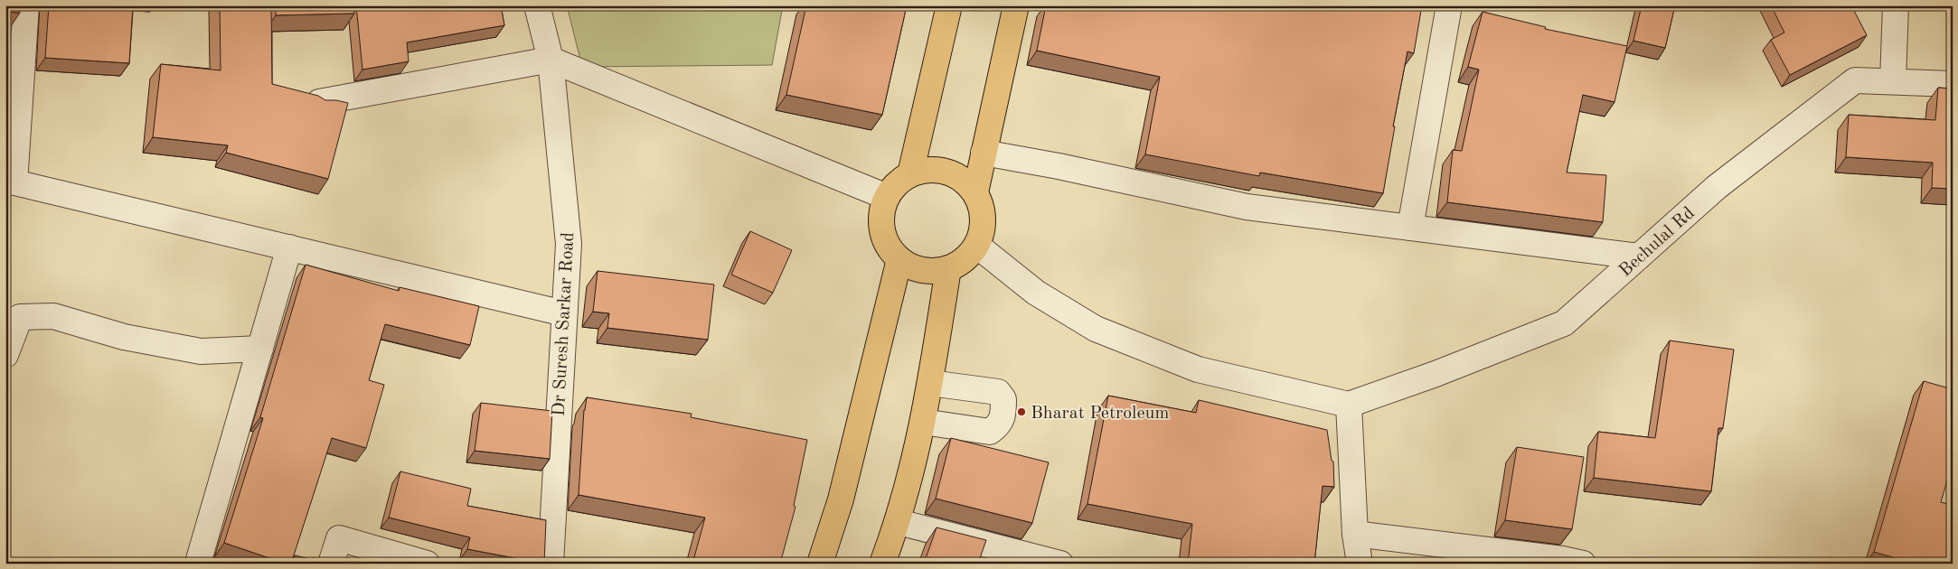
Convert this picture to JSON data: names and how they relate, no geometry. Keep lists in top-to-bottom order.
{
  "streets": {
    "street": ["Bechulal Rd", "Dr Suresh Sarkar Road"]
  },
  "places": ["Bharat Petroleum"]
}
